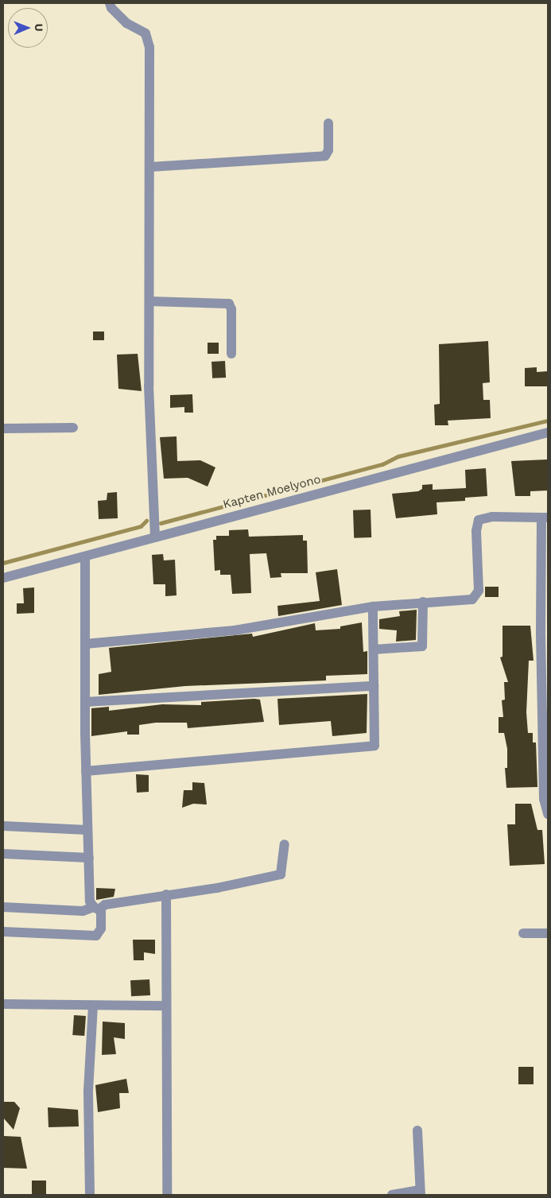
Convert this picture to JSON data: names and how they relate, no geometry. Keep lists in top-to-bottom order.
{
  "streets": {
    "street": ["Kapten Moelyono"]
  },
  "north": "right"
}
